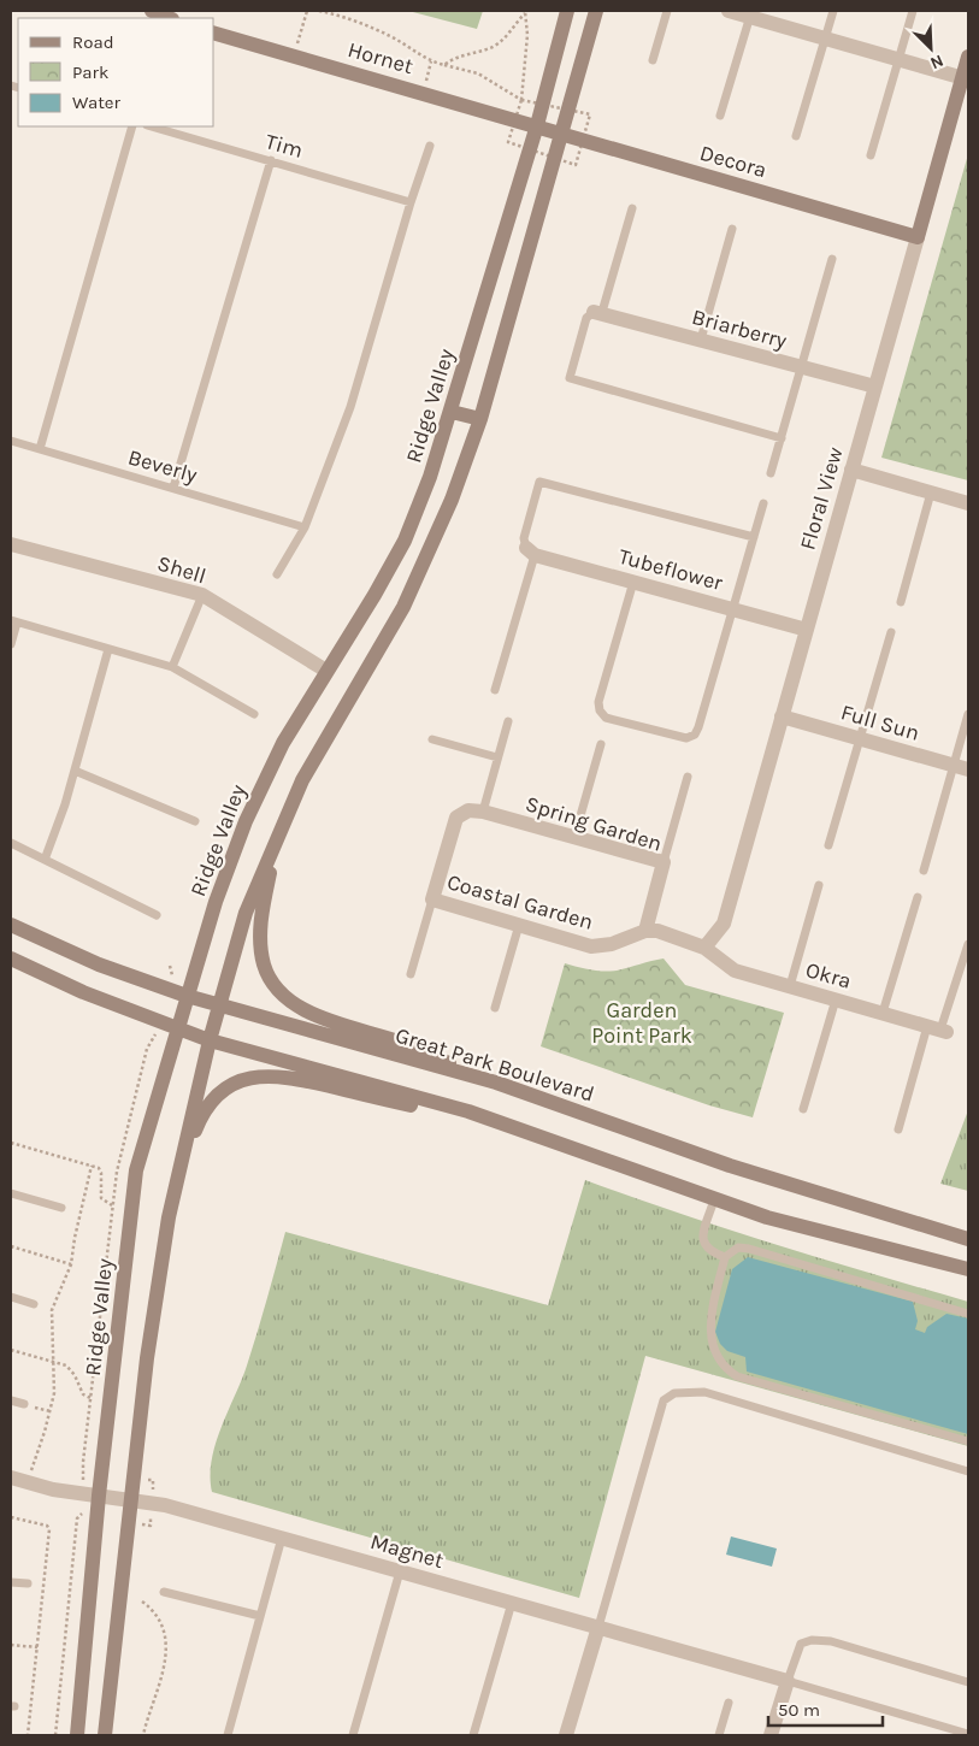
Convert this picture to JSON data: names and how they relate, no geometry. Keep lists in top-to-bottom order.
{
  "streets": {
    "main road": [
      "Hornet",
      "Decora",
      "Ridge Valley",
      "Floral View",
      "Great Park Boulevard"
    ],
    "street": [
      "Briarberry",
      "Shell",
      "Tubeflower",
      "Full Sun",
      "Spring Garden",
      "Coastal Garden",
      "Okra",
      "Magnet"
    ],
    "lane": ["Tim", "Beverly"]
  },
  "crossings": [
    ["Hornet", "Decora"],
    ["Hornet", "Ridge Valley"],
    ["Decora", "Ridge Valley"],
    ["Decora", "Floral View"],
    ["Briarberry", "Floral View"],
    ["Ridge Valley", "Shell"],
    ["Ridge Valley", "Great Park Boulevard"],
    ["Ridge Valley", "Magnet"],
    ["Floral View", "Tubeflower"],
    ["Floral View", "Full Sun"],
    ["Floral View", "Okra"],
    ["Spring Garden", "Coastal Garden"]
  ],
  "parks": ["Garden Point Park"],
  "legend": ["Road", "Park", "Water"],
  "scale_bar": "50 m",
  "north": "bottom right"
}
